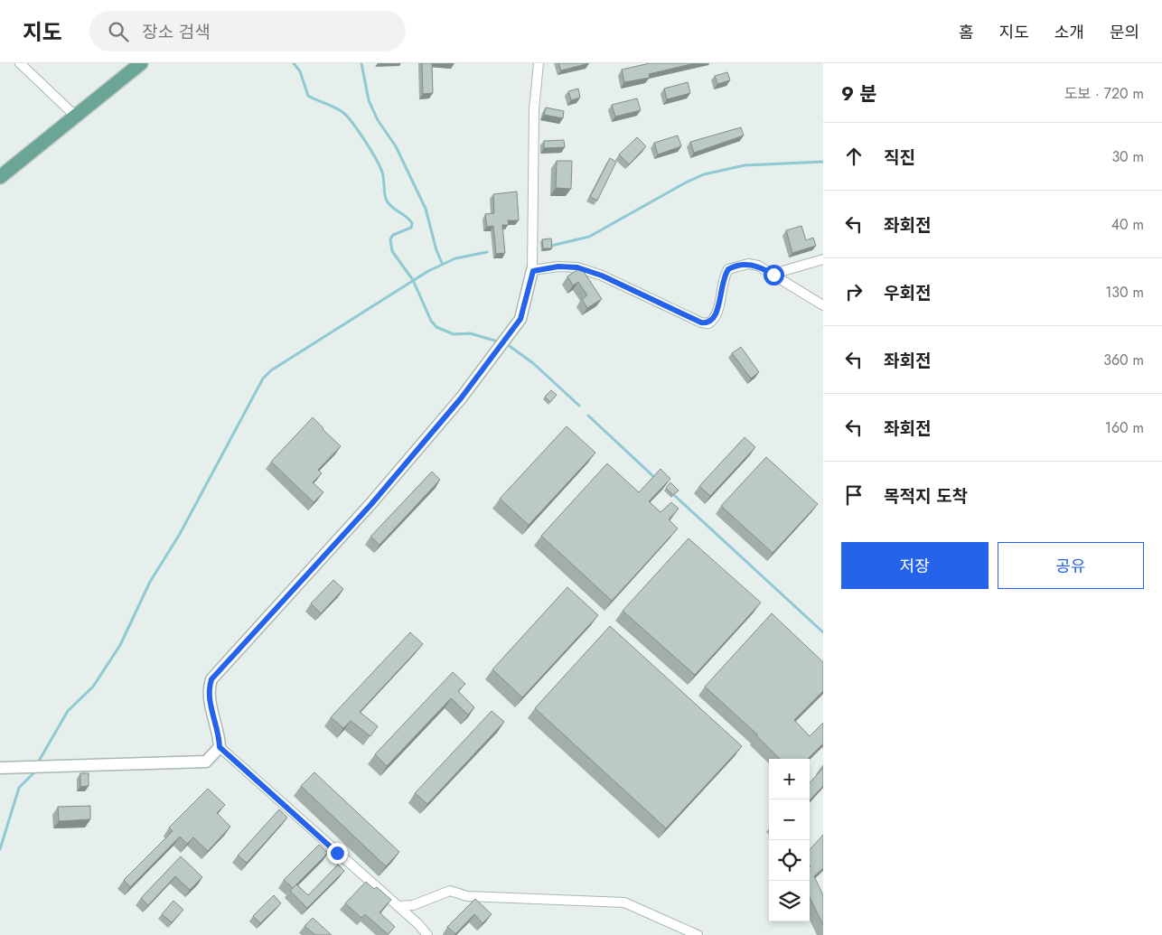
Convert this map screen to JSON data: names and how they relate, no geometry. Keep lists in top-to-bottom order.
{
  "page": {
    "header": "지도",
    "search": "장소 검색",
    "nav": [
      "홈",
      "지도",
      "소개",
      "문의"
    ],
    "heading": ["9 분", "도보 · 720 m"],
    "list": [
      ["직진", "30 m"],
      ["좌회전", "40 m"],
      ["우회전", "130 m"],
      ["좌회전", "360 m"],
      ["좌회전", "160 m"],
      "목적지 도착"
    ],
    "buttons": ["저장", "공유"],
    "map_buttons": ["+", "−"]
  }
}
